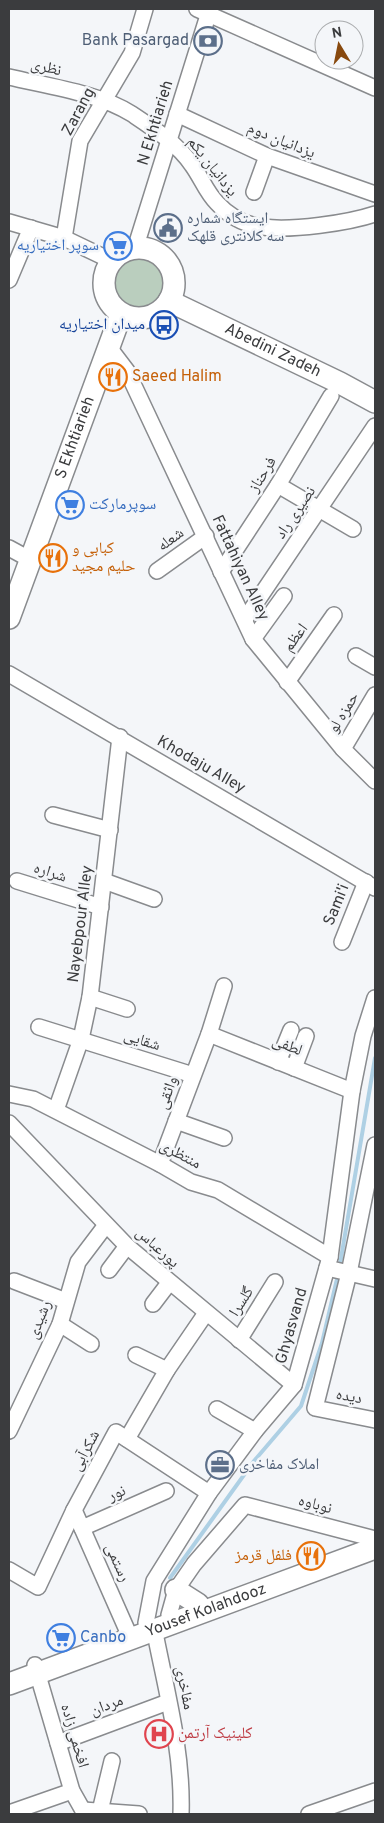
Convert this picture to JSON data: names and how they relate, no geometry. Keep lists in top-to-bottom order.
{
  "streets": {
    "main road": ["Abedini Zadeh", "S Ekhtiarieh", "Yousef Kolahdooz"],
    "street": [
      "نظری",
      "Zarang",
      "N Ekhtiarieh",
      "یزدانیان دوم",
      "یزدانیان یکم",
      "فرحناز",
      "نصیری راد",
      "شعله",
      "Fattahiyan Alley",
      "اعظم",
      "حمزه لو",
      "Khodaju Alley",
      "شراره",
      "Sami'i",
      "Nayebpour Alley",
      "شقایی",
      "لطفی",
      "واثقی",
      "منتظری",
      "پورعباس",
      "گلسرا",
      "رشیدی",
      "Ghyasvand",
      "دیده",
      "شکرآبی",
      "نور",
      "نوباوه",
      "رستمی",
      "مفاخری",
      "مردان",
      "افخمی زاده"
    ]
  },
  "crossings": [
    ["نظری", "Zarang"],
    ["نظری", "N Ekhtiarieh"],
    ["نظری", "یزدانیان یکم"],
    ["N Ekhtiarieh", "یزدانیان دوم"],
    ["N Ekhtiarieh", "یزدانیان یکم"],
    ["N Ekhtiarieh", "Abedini Zadeh"],
    ["N Ekhtiarieh", "S Ekhtiarieh"],
    ["Abedini Zadeh", "S Ekhtiarieh"],
    ["S Ekhtiarieh", "Fattahiyan Alley"],
    ["فرحناز", "Fattahiyan Alley"],
    ["نصیری راد", "Fattahiyan Alley"],
    ["شعله", "Fattahiyan Alley"],
    ["Fattahiyan Alley", "اعظم"],
    ["Fattahiyan Alley", "حمزه لو"],
    ["Khodaju Alley", "Sami'i"],
    ["Khodaju Alley", "Nayebpour Alley"],
    ["شراره", "Nayebpour Alley"],
    ["Nayebpour Alley", "شقایی"],
    ["Nayebpour Alley", "منتظری"],
    ["شقایی", "واثقی"],
    ["لطفی", "واثقی"],
    ["لطفی", "Ghyasvand"],
    ["واثقی", "منتظری"],
    ["منتظری", "Ghyasvand"],
    ["منتظری", "دیده"],
    ["پورعباس", "گلسرا"],
    ["پورعباس", "رشیدی"],
    ["پورعباس", "Ghyasvand"],
    ["Ghyasvand", "شکرآبی"],
    ["Ghyasvand", "رستمی"],
    ["Ghyasvand", "Yousef Kolahdooz"],
    ["Ghyasvand", "مفاخری"],
    ["شکرآبی", "رستمی"],
    ["نور", "رستمی"],
    ["نوباوه", "Yousef Kolahdooz"],
    ["رستمی", "Yousef Kolahdooz"],
    ["رستمی", "مفاخری"],
    ["Yousef Kolahdooz", "مفاخری"],
    ["Yousef Kolahdooz", "افخمی زاده"],
    ["مفاخری", "مردان"],
    ["مردان", "افخمی زاده"]
  ],
  "places": {
    "bank": ["Bank Pasargad"],
    "public building": ["ایستگاه شماره سه کلانتری قلهک"],
    "supermarket": ["سوپر اختیاریه", "سوپرمارکت", "Canbo"],
    "bus stop": ["میدان اختیاریه"],
    "restaurant": ["Saeed Halim", "کبابی و حلیم مجید", "فلفل قرمز"],
    "office": ["املاک مفاخری"],
    "hospital": ["کلینیک آرتمن"]
  },
  "north": "top"
}
